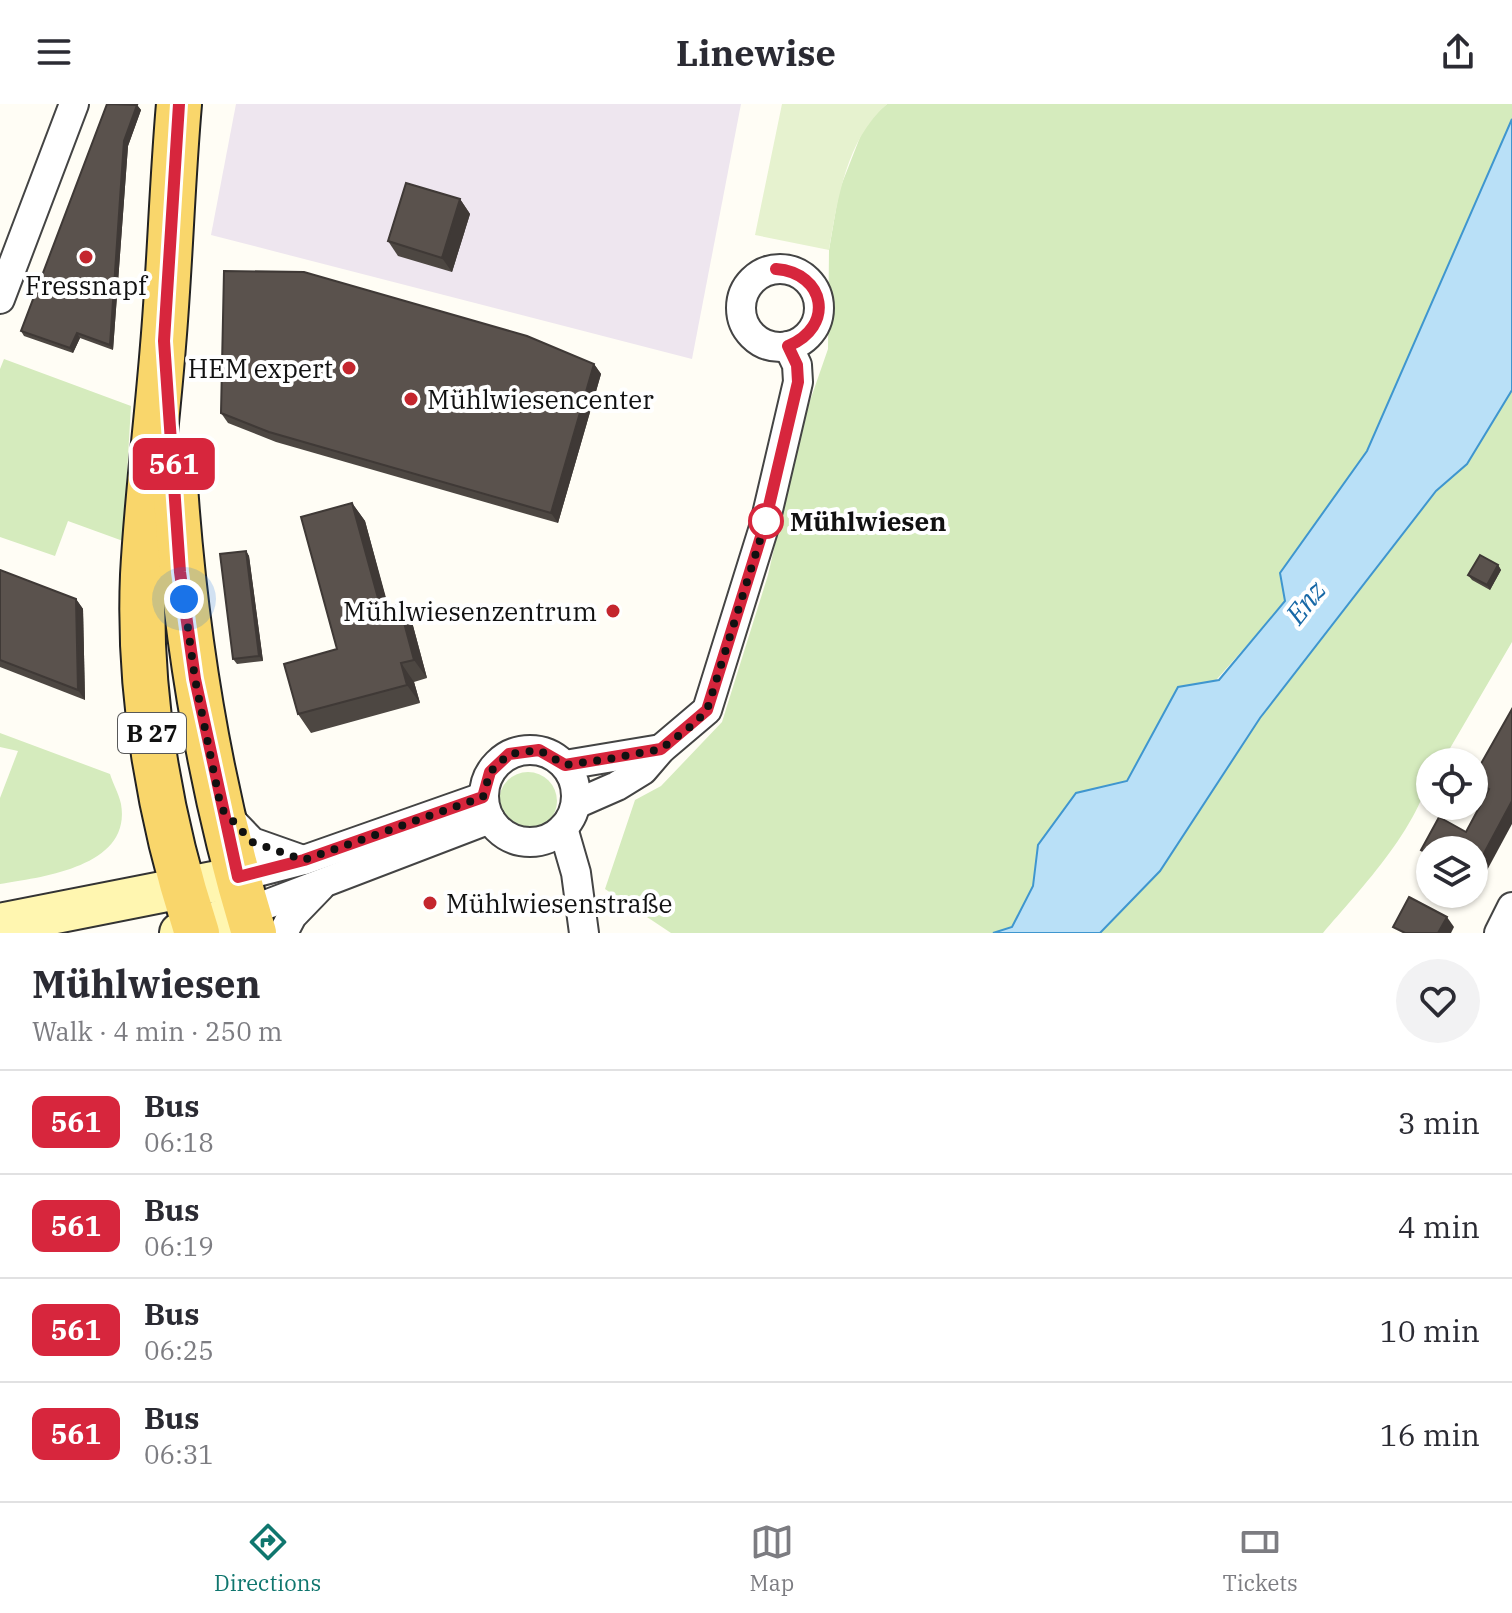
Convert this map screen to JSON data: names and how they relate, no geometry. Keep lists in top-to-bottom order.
{
  "streets": {
    "main road": ["B 27"]
  },
  "water": ["Enz"],
  "places": [
    "Fressnapf",
    "HEM expert",
    "Mühlwiesencenter",
    "Mühlwiesen",
    "Mühlwiesenzentrum",
    "Mühlwiesenstraße"
  ],
  "lines": ["bus line 561"],
  "page": {
    "header": "Linewise",
    "on_map": "561",
    "heading": ["Mühlwiesen", "Walk · 4 min · 250 m"],
    "list": [
      {
        "mark": "561",
        "name": "Bus",
        "note": "06:18",
        "value": "3 min"
      },
      {
        "mark": "561",
        "name": "Bus",
        "note": "06:19",
        "value": "4 min"
      },
      {
        "mark": "561",
        "name": "Bus",
        "note": "06:25",
        "value": "10 min"
      },
      {
        "mark": "561",
        "name": "Bus",
        "note": "06:31",
        "value": "16 min"
      }
    ],
    "tabs": ["Directions", "Map", "Tickets"]
  }
}
